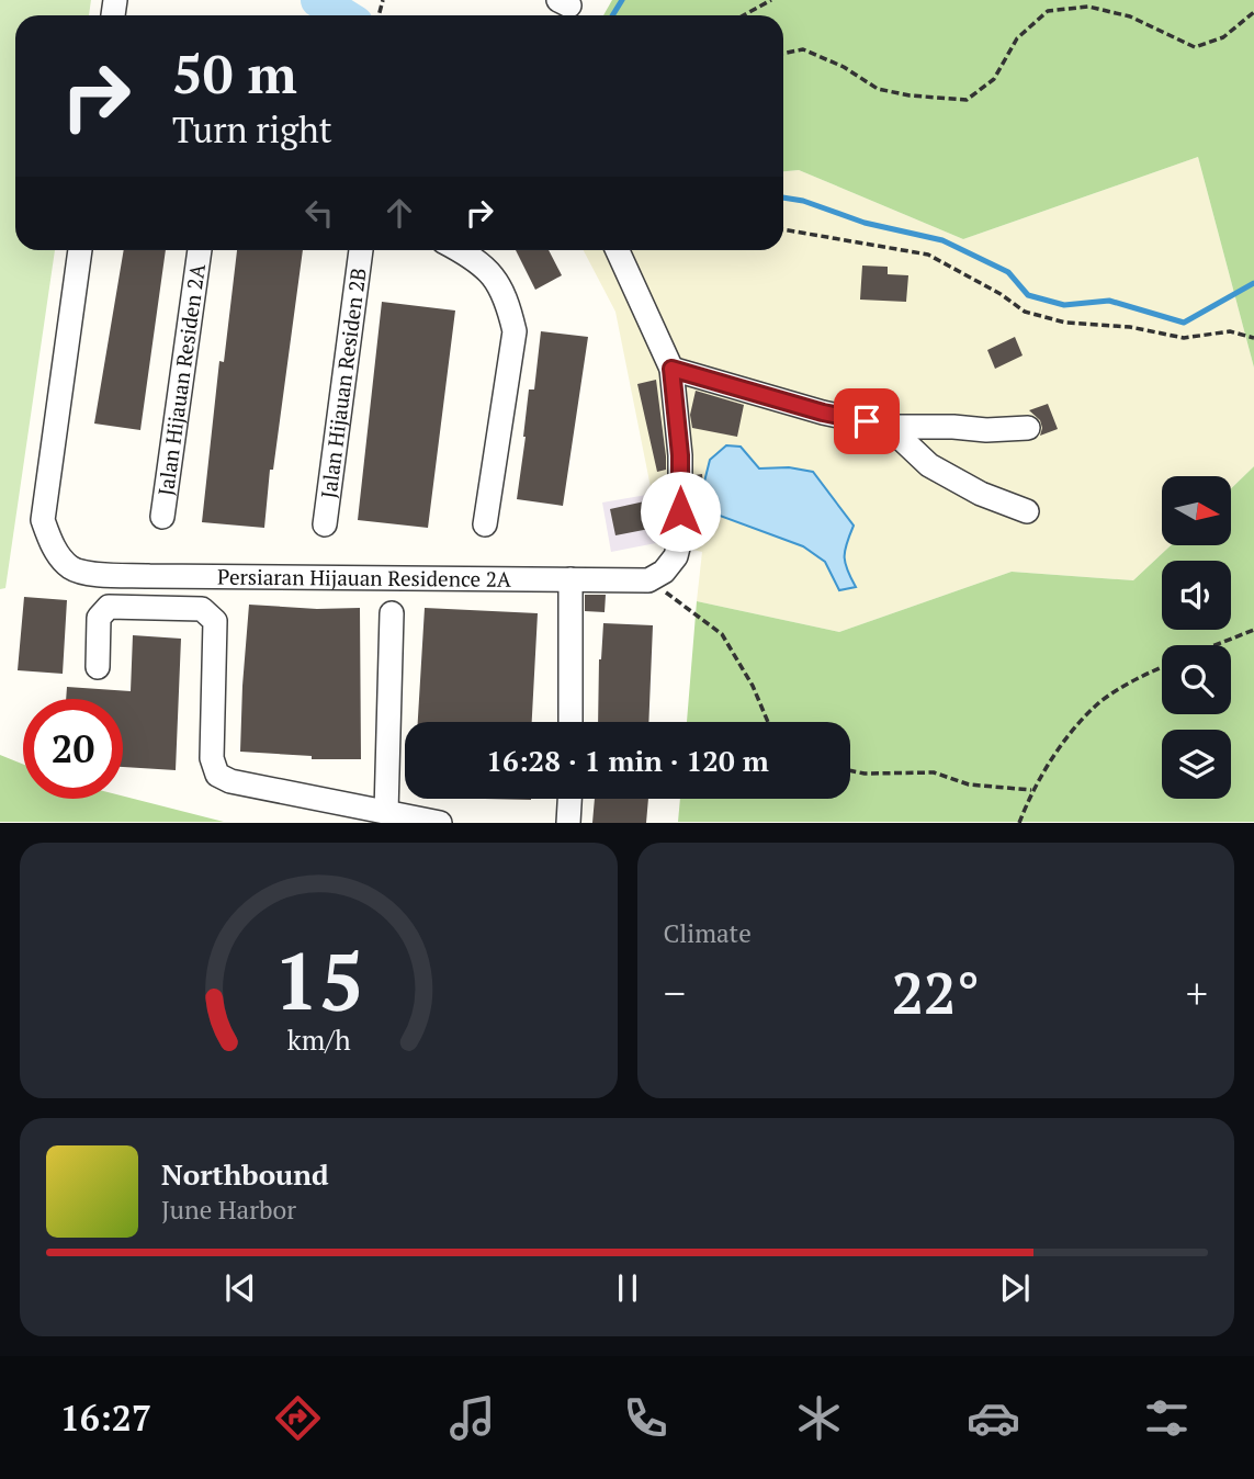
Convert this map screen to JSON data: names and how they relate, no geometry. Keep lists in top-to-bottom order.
{
  "streets": {
    "street": ["Jalan Hijauan Residen 2A", "Jalan Hijauan Residen 2B", "Persiaran Hijauan Residence 2A"]
  },
  "north": "right",
  "page": {
    "turn": ["50 m", "Turn right"],
    "limit": "20",
    "trip": "16:28 · 1 min · 120 m",
    "tile": "Climate",
    "heat": ["−", "22°", "+"],
    "song": ["Northbound", "June Harbor"],
    "tabs": "16:27",
    "gauge": ["15", "km/h"]
  }
}
